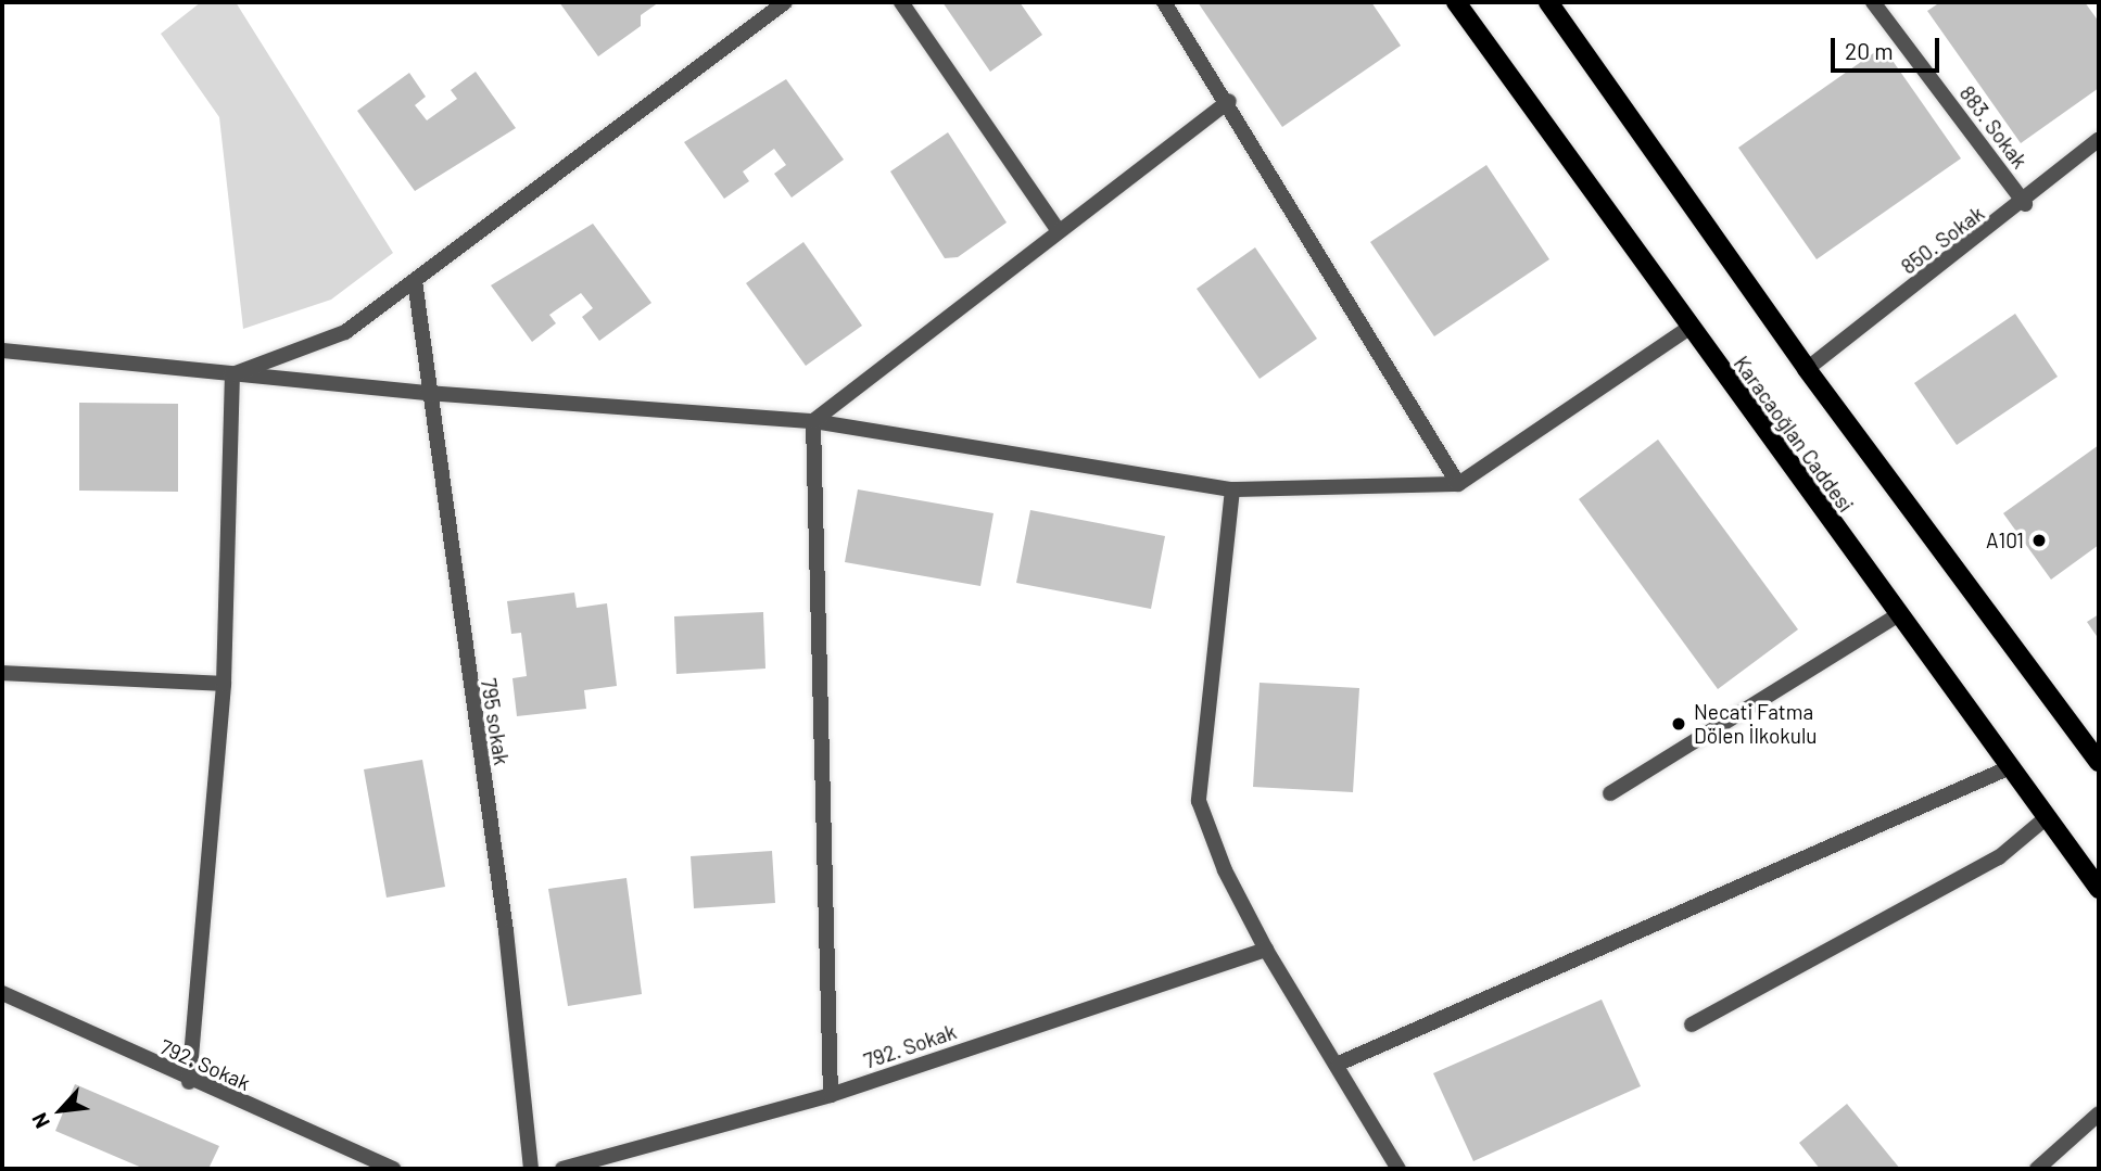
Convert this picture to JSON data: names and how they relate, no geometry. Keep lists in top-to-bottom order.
{
  "streets": {
    "main road": ["Karacaoğlan Caddesi"],
    "street": [
      "883. Sokak",
      "850. Sokak",
      "795 sokak",
      "792. Sokak"
    ]
  },
  "crossings": [
    ["883. Sokak", "850. Sokak"]
  ],
  "places": ["A101", "Necati Fatma Dölen İlkokulu"],
  "scale_bar": "20 m",
  "north": "bottom left"
}
